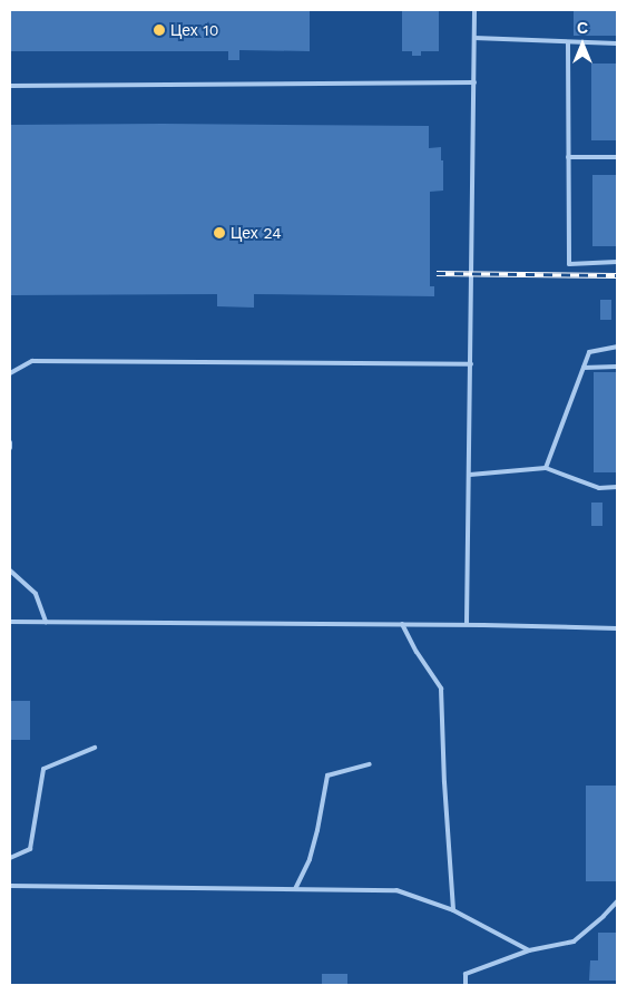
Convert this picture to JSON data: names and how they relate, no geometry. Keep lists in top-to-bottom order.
{
  "places": ["Цех 10", "Цех 24"],
  "north": "top"
}
